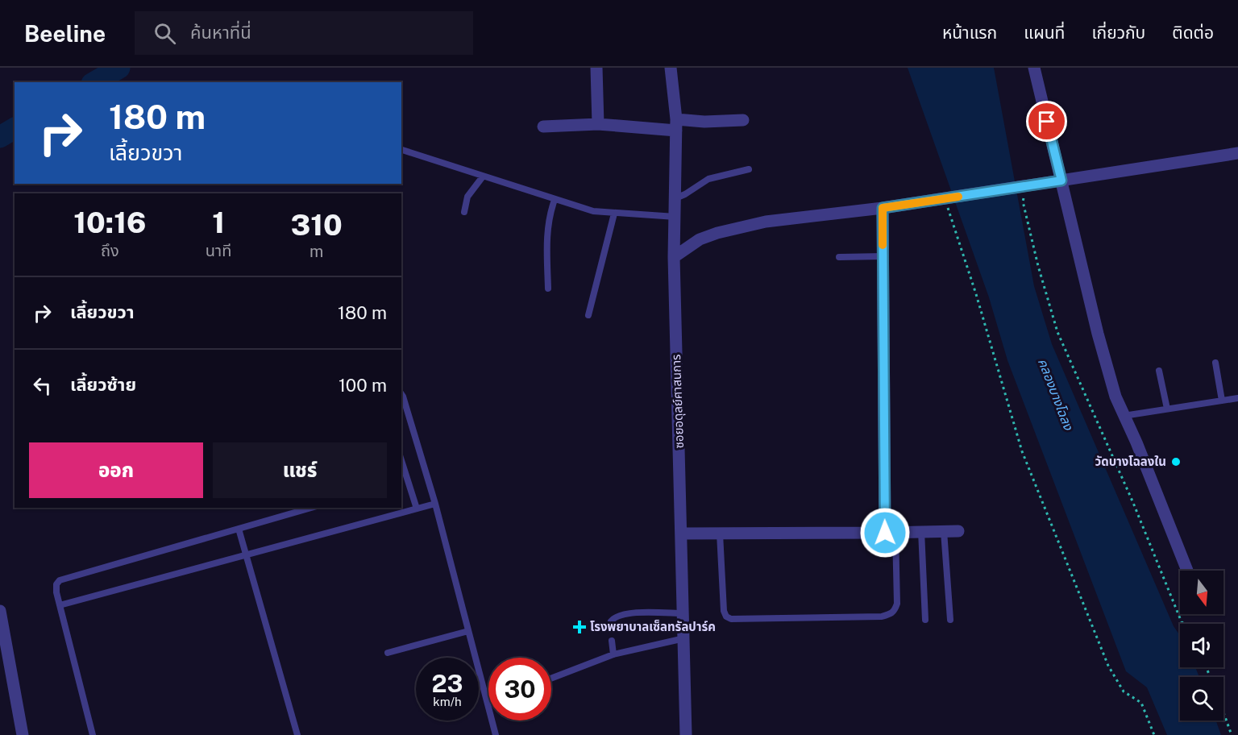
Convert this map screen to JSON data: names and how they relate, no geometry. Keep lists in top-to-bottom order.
{
  "streets": {
    "street": ["ซอยอดุลย์ศาสนการ"]
  },
  "water": ["คลองบางโฉลง"],
  "places": {
    "other": ["วัดบางโฉลงใน"],
    "health": ["โรงพยาบาลเซ็ลทรัลปาร์ค"]
  },
  "north": "bottom",
  "page": {
    "header": "Beeline",
    "search": "ค้นหาที่นี่",
    "nav": [
      "หน้าแรก",
      "แผนที่",
      "เกี่ยวกับ",
      "ติดต่อ"
    ],
    "turn": ["180 m", "เลี้ยวขวา"],
    "eta": [
      "10:16",
      "ถึง",
      "1",
      "นาที",
      "310",
      "m"
    ],
    "list": [
      {
        "name": "เลี้ยวขวา",
        "value": "180 m"
      },
      {
        "name": "เลี้ยวซ้าย",
        "value": "100 m"
      }
    ],
    "buttons": ["ออก", "แชร์"],
    "speed": "23 km/h",
    "limit": "30"
  }
}
